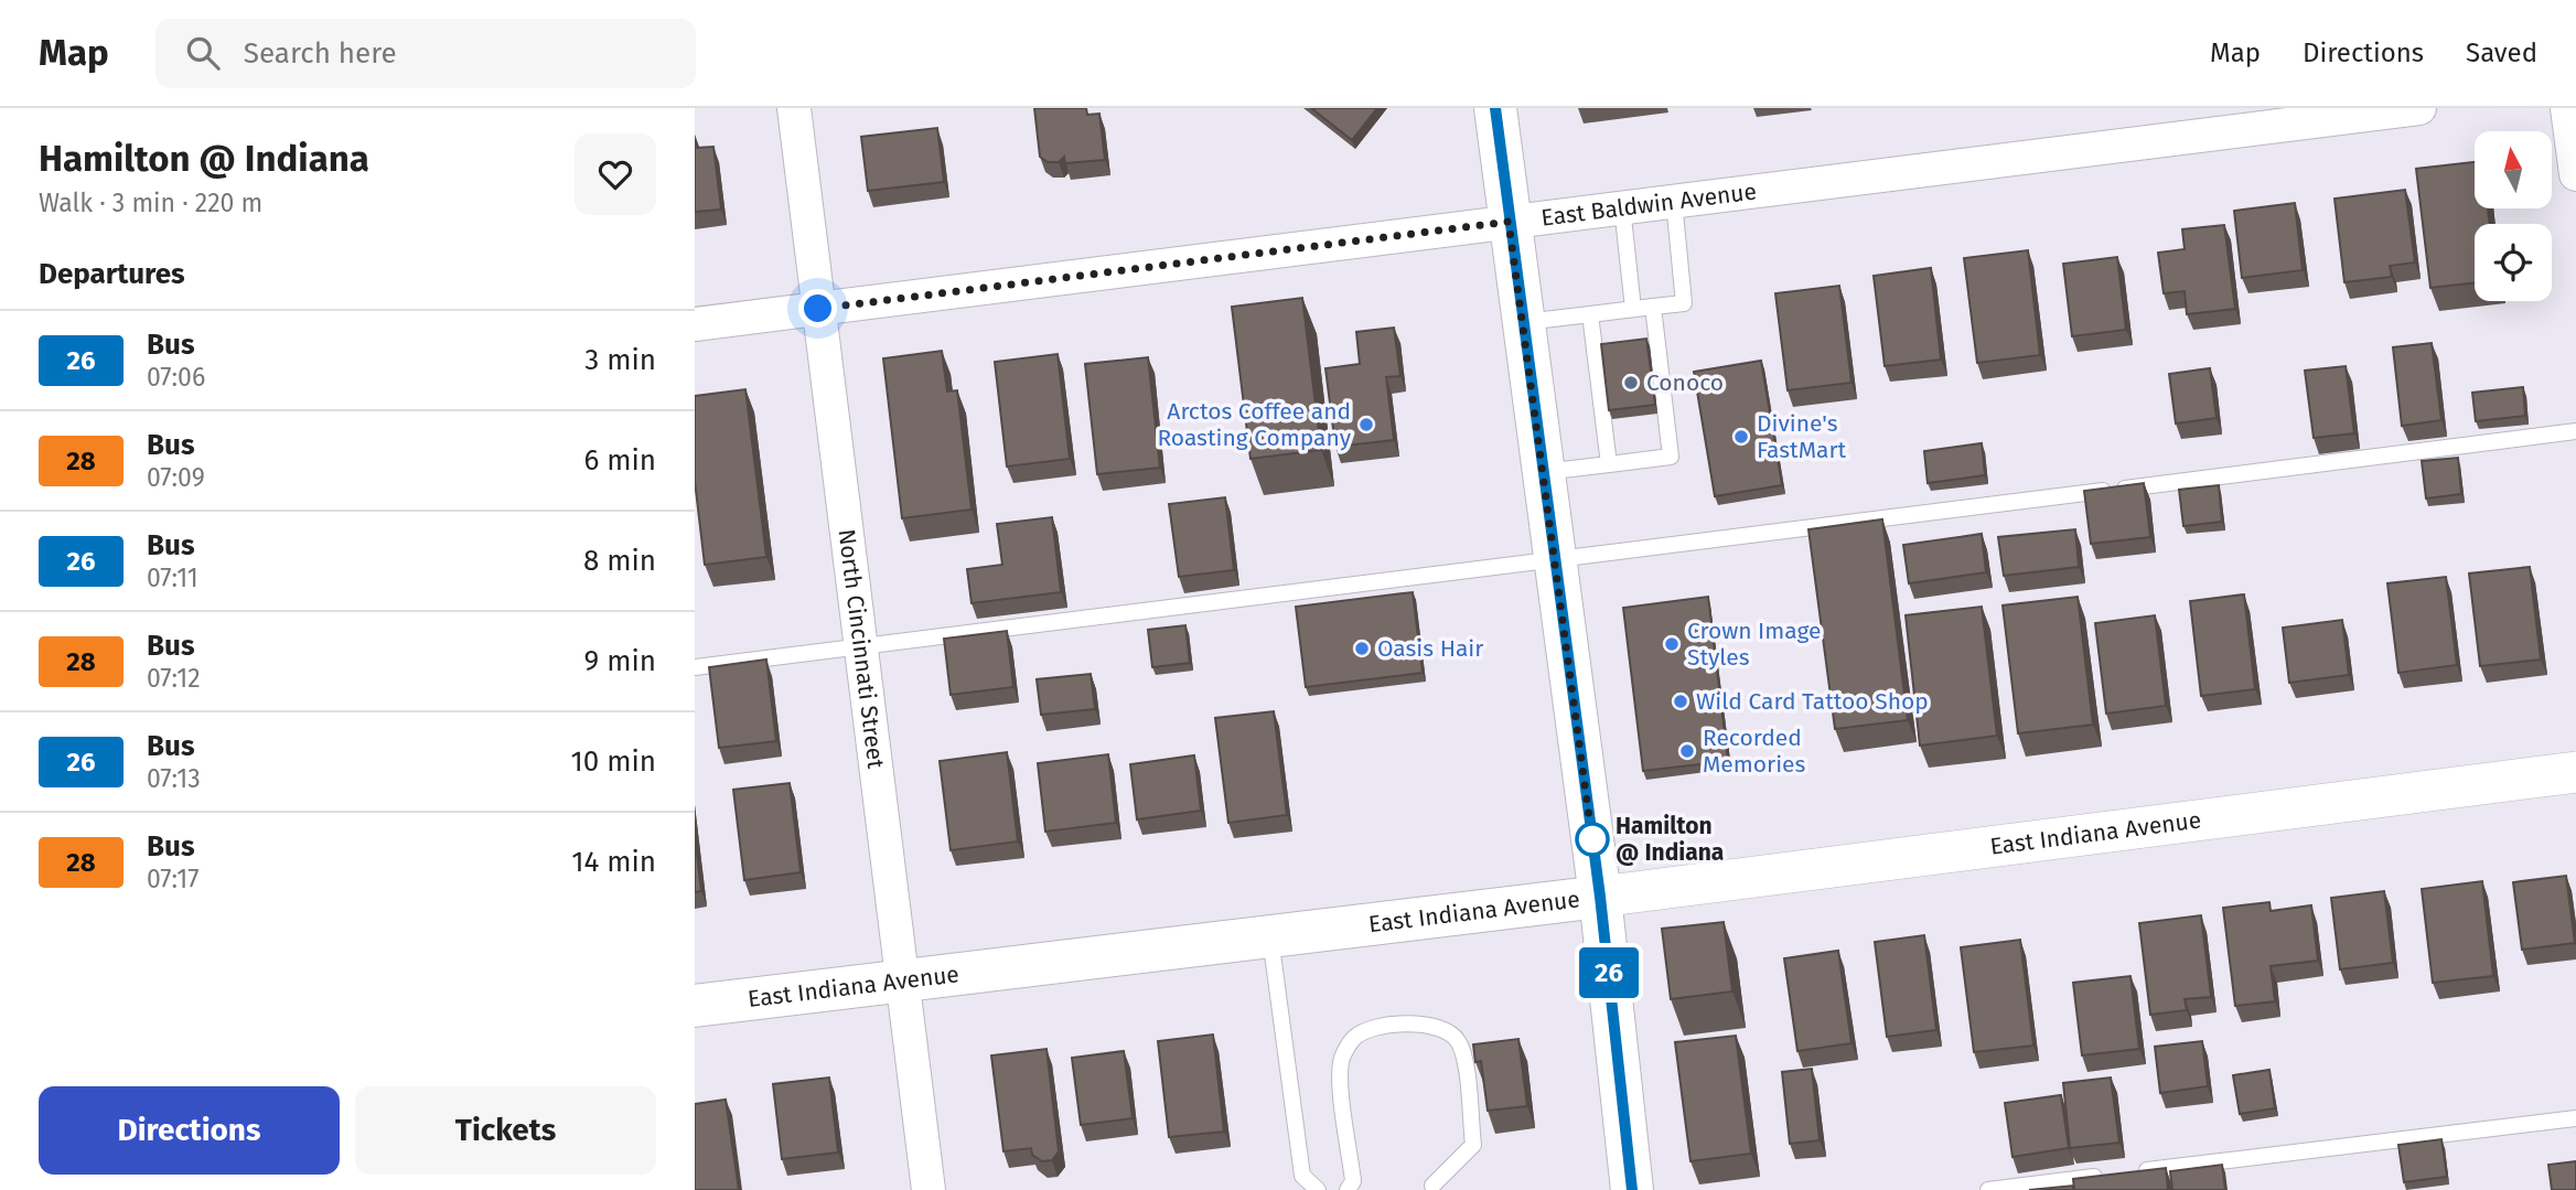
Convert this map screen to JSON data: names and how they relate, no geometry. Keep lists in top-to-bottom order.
{
  "streets": {
    "main road": ["East Indiana Avenue"],
    "street": ["East Baldwin Avenue", "North Cincinnati Street"]
  },
  "crossings": [
    ["East Baldwin Avenue", "North Cincinnati Street"],
    ["North Cincinnati Street", "East Indiana Avenue"]
  ],
  "places": [
    "Conoco",
    "Arctos Coffee and Roasting Company",
    "Divine's FastMart",
    "Crown Image Styles",
    "Oasis Hair",
    "Wild Card Tattoo Shop",
    "Recorded Memories",
    "Hamilton @ Indiana"
  ],
  "lines": ["bus line 26"],
  "north": "top",
  "page": {
    "header": "Map",
    "search": "Search here",
    "nav": ["Map", "Directions", "Saved"],
    "heading": [
      ["Hamilton @ Indiana", "Walk · 3 min · 220 m"],
      "Departures"
    ],
    "on_map": "26",
    "list": [
      {
        "mark": "26",
        "name": "Bus",
        "note": "07:06",
        "value": "3 min"
      },
      {
        "mark": "28",
        "name": "Bus",
        "note": "07:09",
        "value": "6 min"
      },
      {
        "mark": "26",
        "name": "Bus",
        "note": "07:11",
        "value": "8 min"
      },
      {
        "mark": "28",
        "name": "Bus",
        "note": "07:12",
        "value": "9 min"
      },
      {
        "mark": "26",
        "name": "Bus",
        "note": "07:13",
        "value": "10 min"
      },
      {
        "mark": "28",
        "name": "Bus",
        "note": "07:17",
        "value": "14 min"
      }
    ],
    "buttons": ["Directions", "Tickets"]
  }
}
